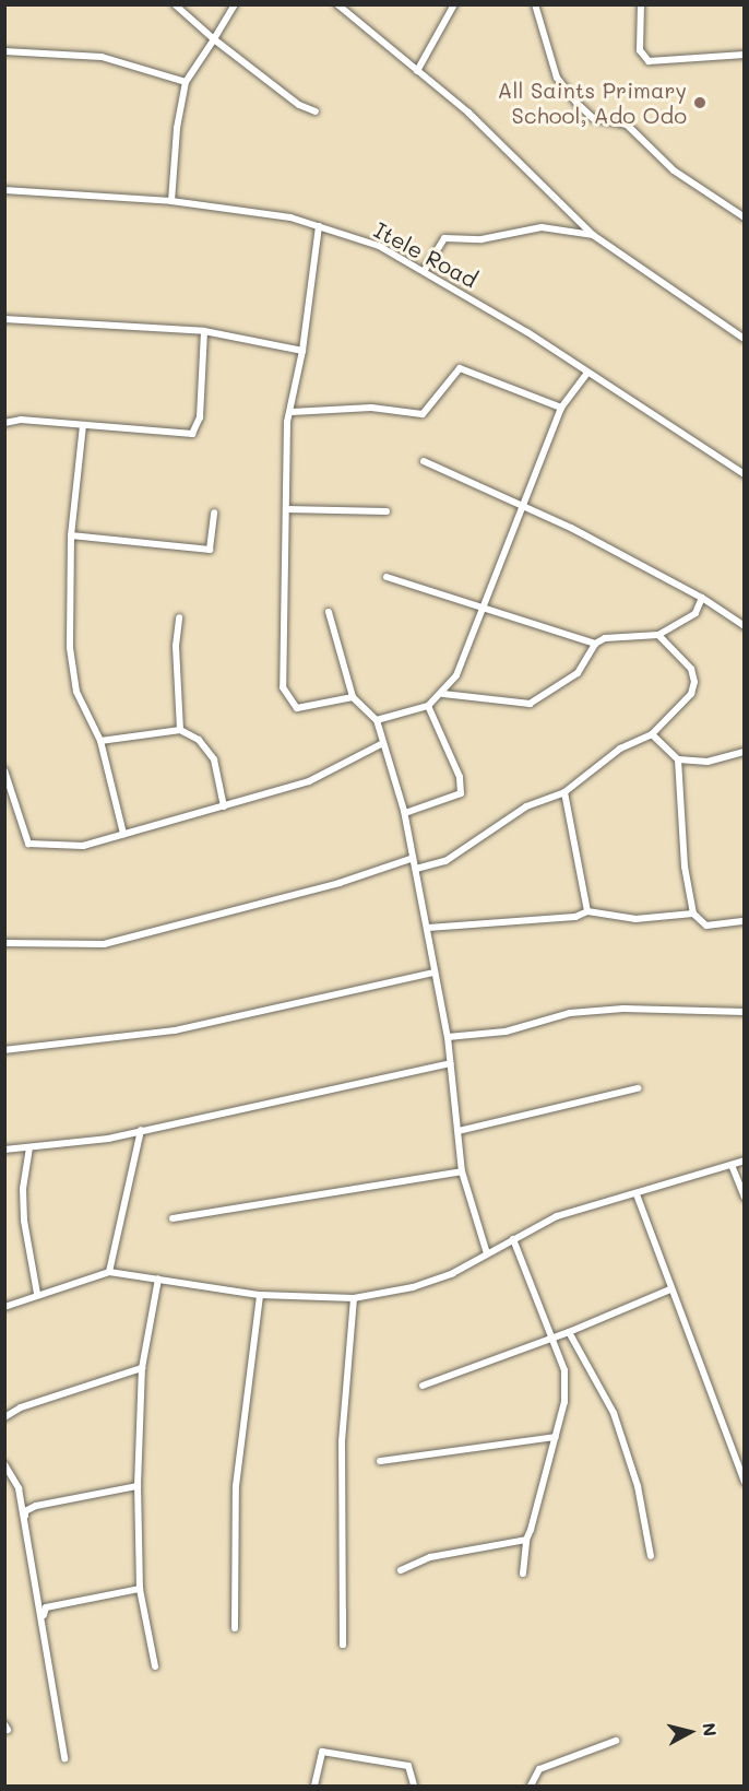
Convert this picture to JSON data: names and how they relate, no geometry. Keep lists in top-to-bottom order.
{
  "streets": {
    "street": ["Itele Road"]
  },
  "places": ["All Saints Primary School, Ado Odo"],
  "north": "right"
}
